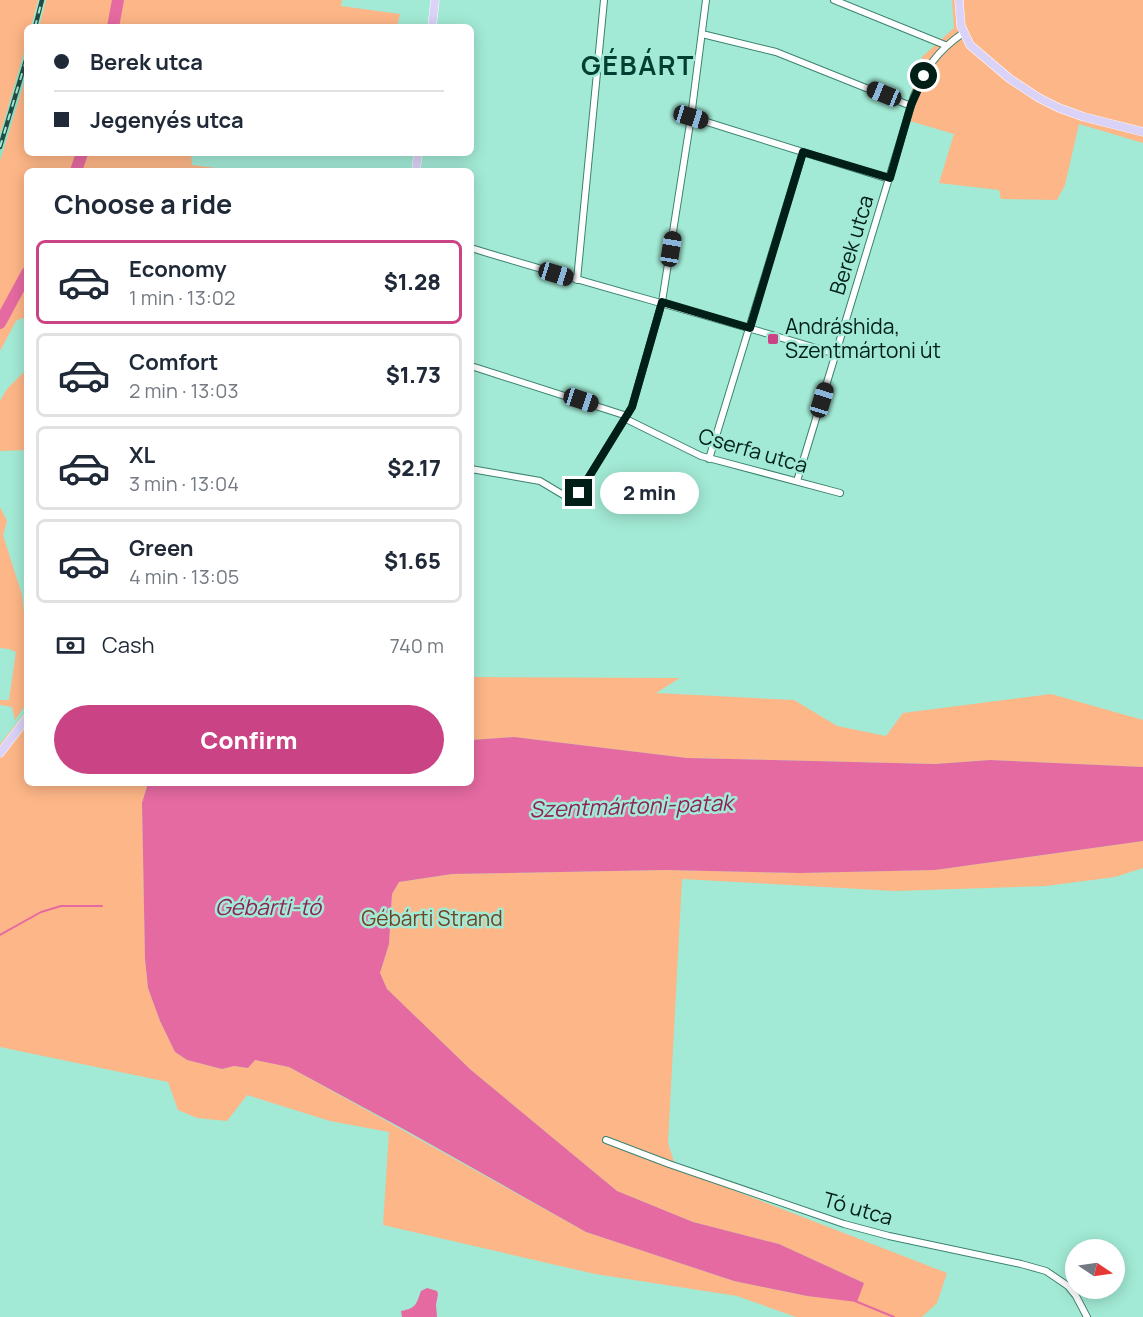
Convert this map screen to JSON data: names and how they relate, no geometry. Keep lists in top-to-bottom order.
{
  "streets": {
    "street": ["Berek utca", "Cserfa utca", "Tó utca"]
  },
  "crossings": [
    ["Berek utca", "Cserfa utca"]
  ],
  "districts": ["GÉBÁRT"],
  "water": ["Szentmártoni-patak", "Gébárti-tó"],
  "parks": ["Gébárti Strand"],
  "places": {
    "transit": ["Andráshida, Szentmártoni út"]
  },
  "north": "right",
  "page": {
    "banner": ["Berek utca", "Jegenyés utca"],
    "heading": "Choose a ride",
    "list": [
      {
        "name": "Economy",
        "note": "1 min · 13:02",
        "value": "$1.28"
      },
      {
        "name": "Comfort",
        "note": "2 min · 13:03",
        "value": "$1.73"
      },
      {
        "name": "XL",
        "note": "3 min · 13:04",
        "value": "$2.17"
      },
      {
        "name": "Green",
        "note": "4 min · 13:05",
        "value": "$1.65"
      }
    ],
    "bubble": "2 min",
    "pay": ["Cash", "740 m"],
    "buttons": "Confirm"
  }
}
